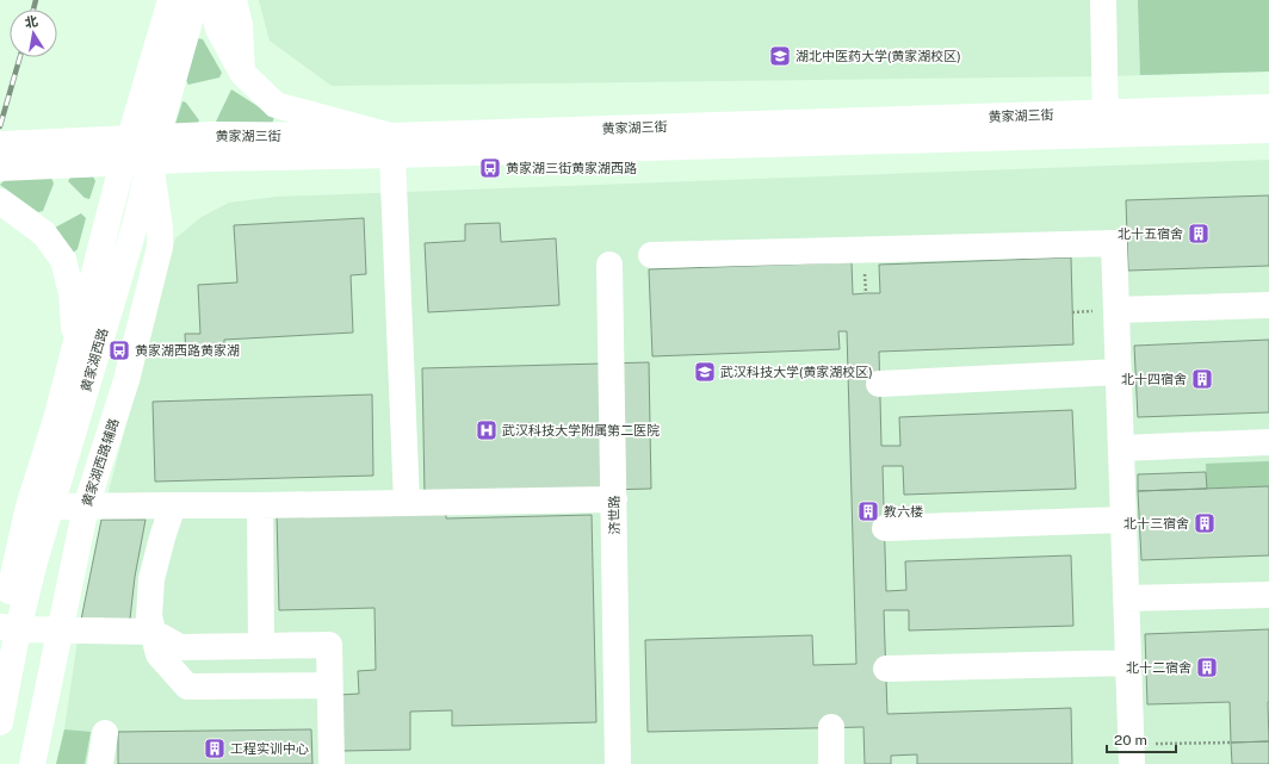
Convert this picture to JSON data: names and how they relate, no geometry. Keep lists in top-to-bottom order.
{
  "streets": {
    "street": [
      "黄家湖三街",
      "黄家湖西路",
      "黄家湖西路辅路",
      "济世路"
    ]
  },
  "crossings": [
    ["黄家湖三街", "黄家湖西路"],
    ["黄家湖三街", "黄家湖西路辅路"],
    ["黄家湖西路", "黄家湖西路辅路"]
  ],
  "places": {
    "school or university": ["湖北中医药大学(黄家湖校区)", "武汉科技大学(黄家湖校区)"],
    "bus stop": ["黄家湖三街黄家湖西路", "黄家湖西路黄家湖"],
    "building": [
      "北十五宿舍",
      "北十四宿舍",
      "教六楼",
      "北十三宿舍",
      "北十二宿舍",
      "工程实训中心"
    ],
    "hospital": ["武汉科技大学附属第二医院"]
  },
  "scale_bar": "20 m",
  "north": "top"
}
